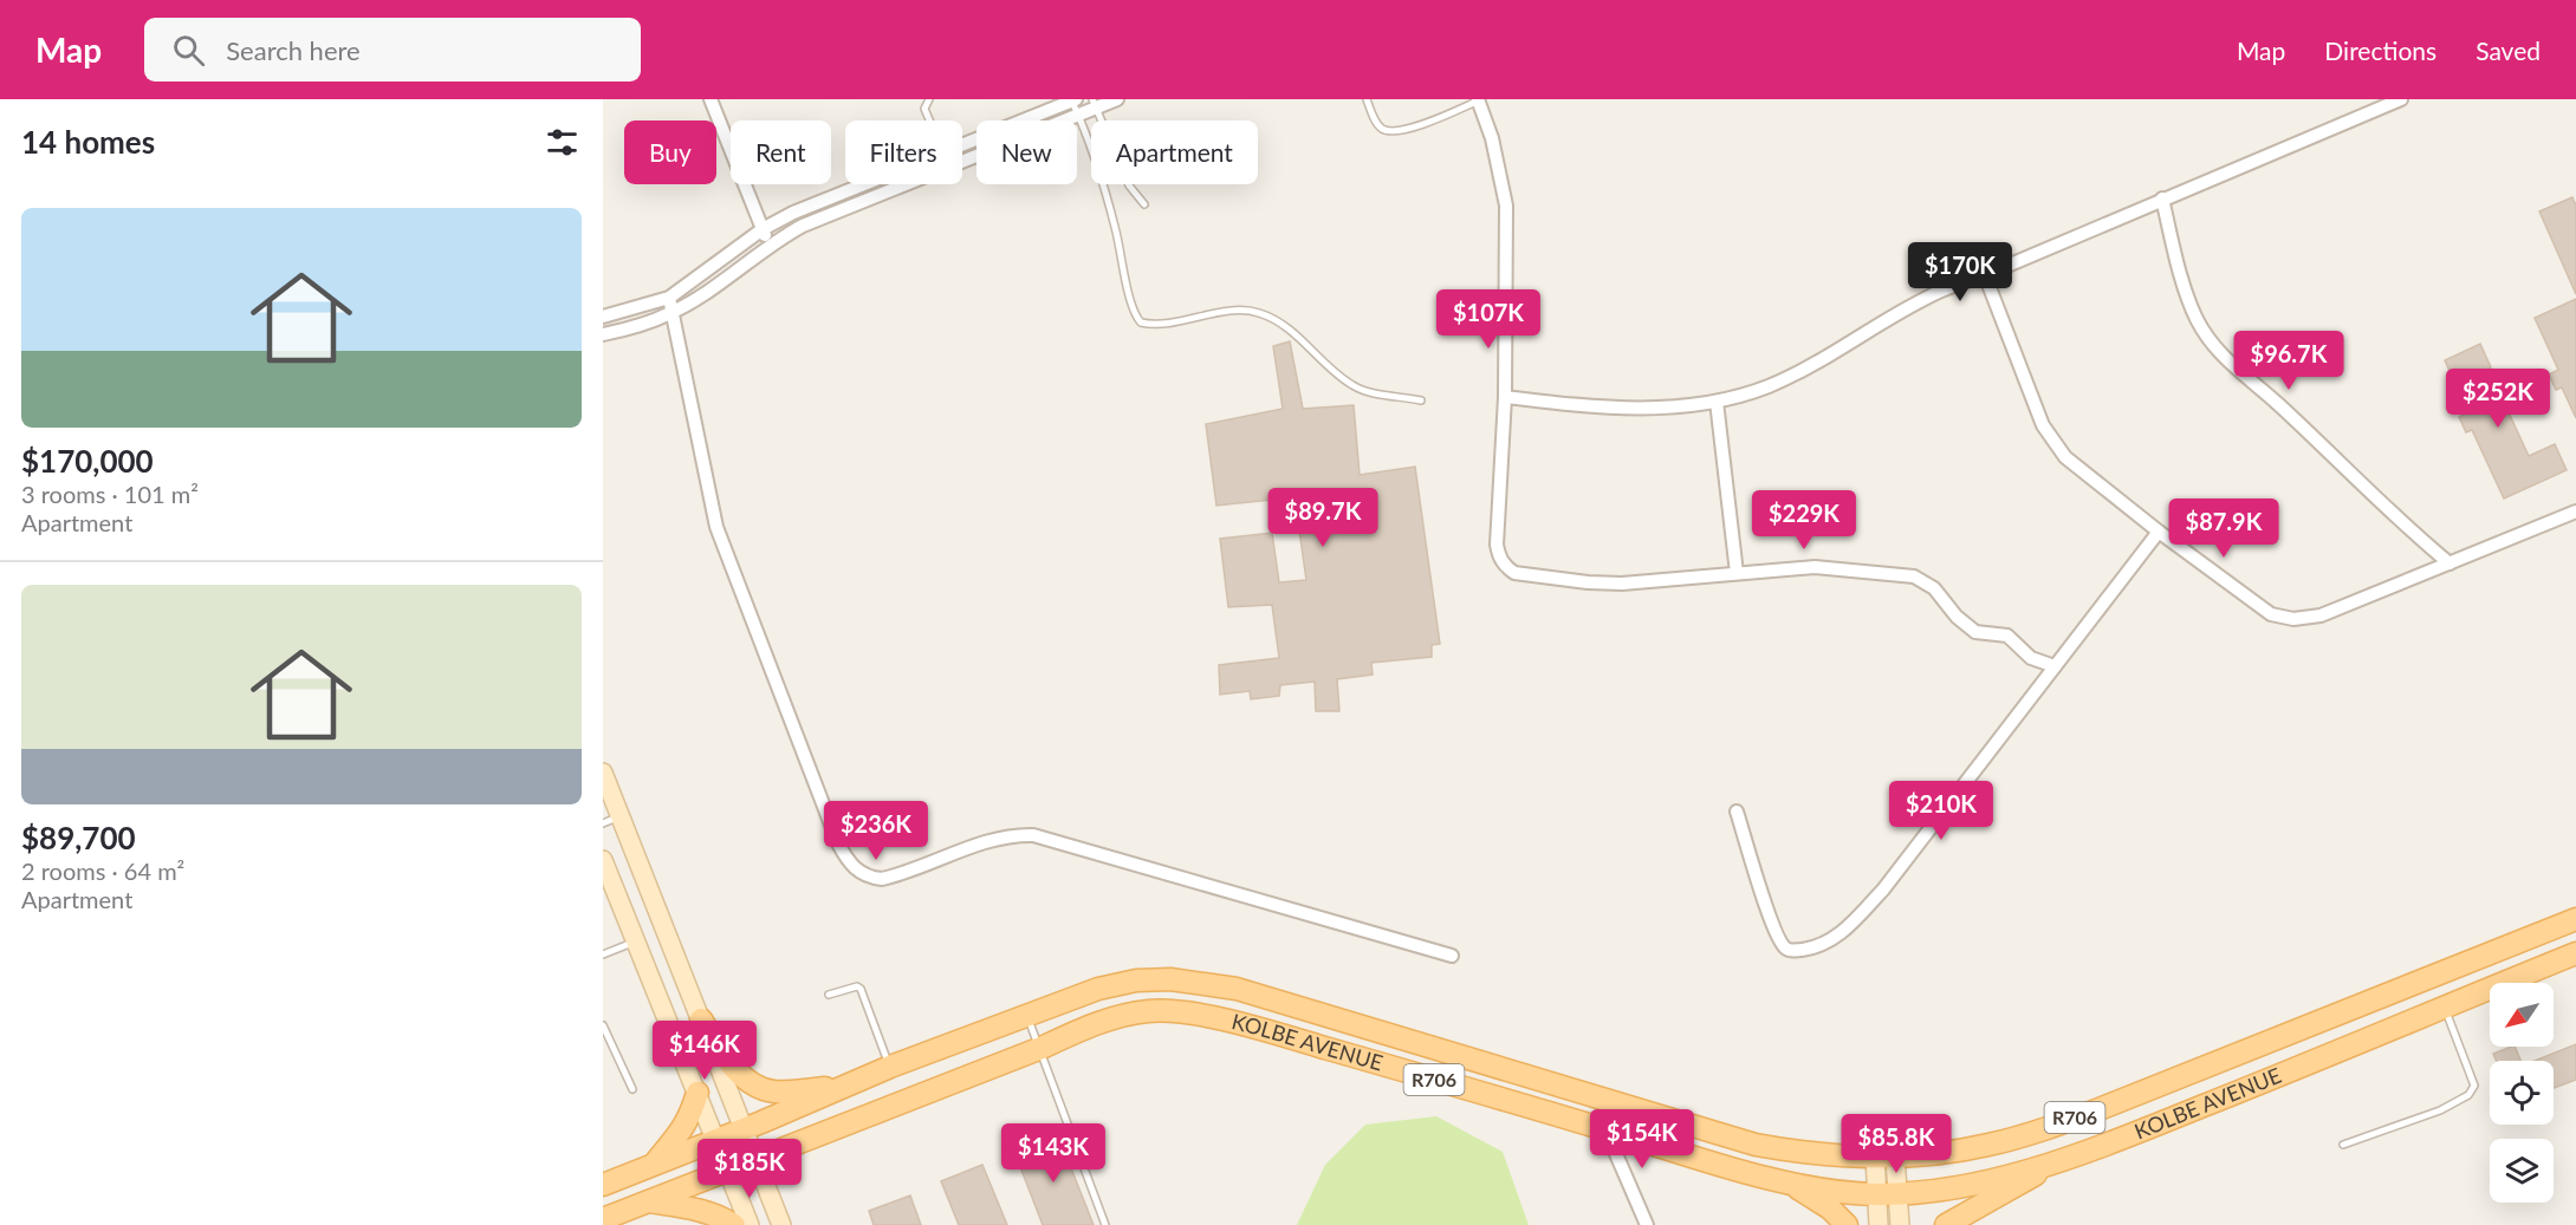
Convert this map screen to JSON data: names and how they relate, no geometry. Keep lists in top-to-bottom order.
{
  "streets": {
    "main road": ["KOLBE AVENUE", "R706"]
  },
  "crossings": [
    ["KOLBE AVENUE", "R706"]
  ],
  "north": "bottom left",
  "page": {
    "header": "Map",
    "search": "Search here",
    "nav": ["Map", "Directions", "Saved"],
    "heading": "14 homes",
    "chip": [
      "Buy",
      "Rent",
      "Filters",
      "New",
      "Apartment"
    ],
    "list": [
      {
        "name": "$170,000",
        "note": "3 rooms · 101 m² · Apartment"
      },
      {
        "name": "$89,700",
        "note": "2 rooms · 64 m² · Apartment"
      }
    ],
    "price": [
      "$170K",
      "$107K",
      "$96.7K",
      "$252K",
      "$89.7K",
      "$229K",
      "$87.9K",
      "$210K",
      "$236K",
      "$146K",
      "$154K",
      "$85.8K",
      "$143K",
      "$185K"
    ]
  }
}
